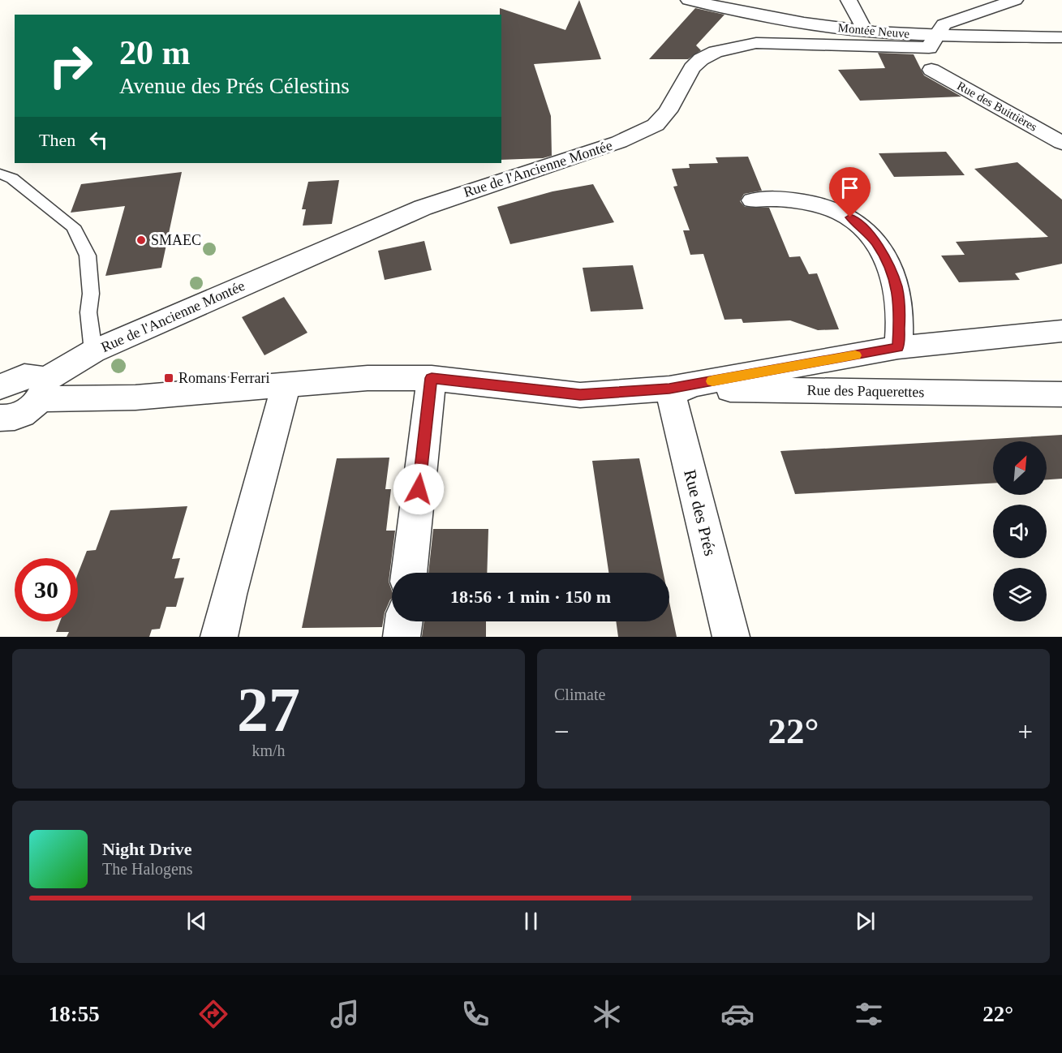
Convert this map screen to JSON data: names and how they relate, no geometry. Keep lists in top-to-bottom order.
{
  "streets": {
    "street": [
      "Montée Neuve",
      "Rue des Buittières",
      "Rue de l'Ancienne Montée",
      "Rue des Paquerettes",
      "Rue des Prés"
    ]
  },
  "crossings": [
    ["Montée Neuve", "Rue de l'Ancienne Montée"],
    ["Rue des Paquerettes", "Rue des Prés"]
  ],
  "places": {
    "other": ["SMAEC"],
    "transit": ["Romans Ferrari"]
  },
  "north": "top right",
  "page": {
    "turn": ["20 m", "Avenue des Prés Célestins"],
    "then": "Then",
    "limit": "30",
    "trip": "18:56 · 1 min · 150 m",
    "tile": [
      ["27", "km/h"],
      "Climate"
    ],
    "heat": ["−", "22°", "+"],
    "song": ["Night Drive", "The Halogens"],
    "tabs": ["18:55", "22°"]
  }
}
